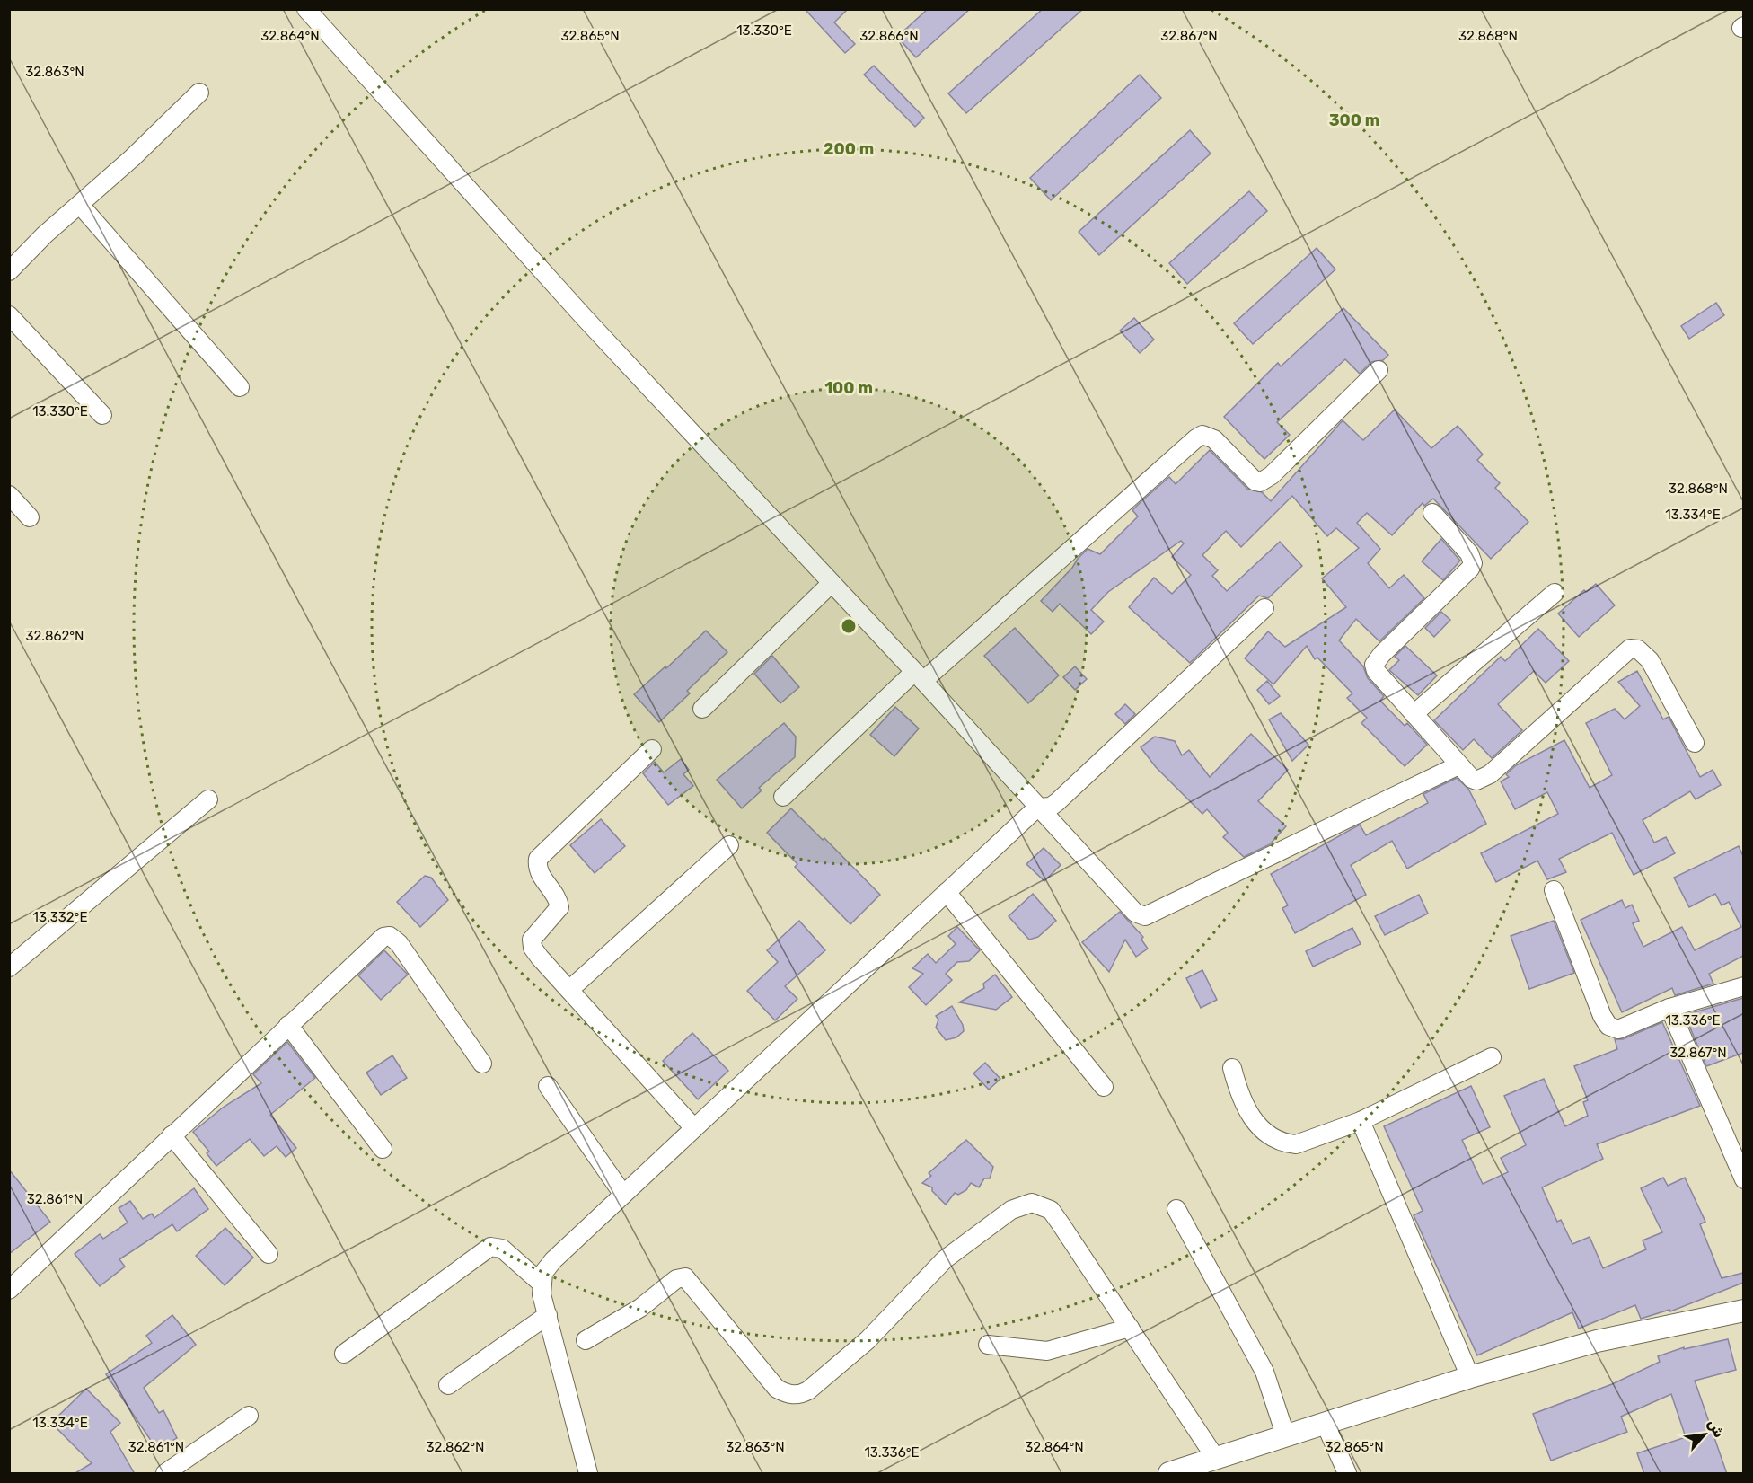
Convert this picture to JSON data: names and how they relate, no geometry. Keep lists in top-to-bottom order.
{
  "north": "top right",
  "coordinates": [
    "13.330°E",
    "32.864°N",
    "32.865°N",
    "32.866°N",
    "32.867°N",
    "32.868°N",
    "32.863°N",
    "13.334°E",
    "32.862°N",
    "13.332°E",
    "13.336°E",
    "32.861°N"
  ],
  "rings": ["300 m", "200 m", "100 m"]
}
